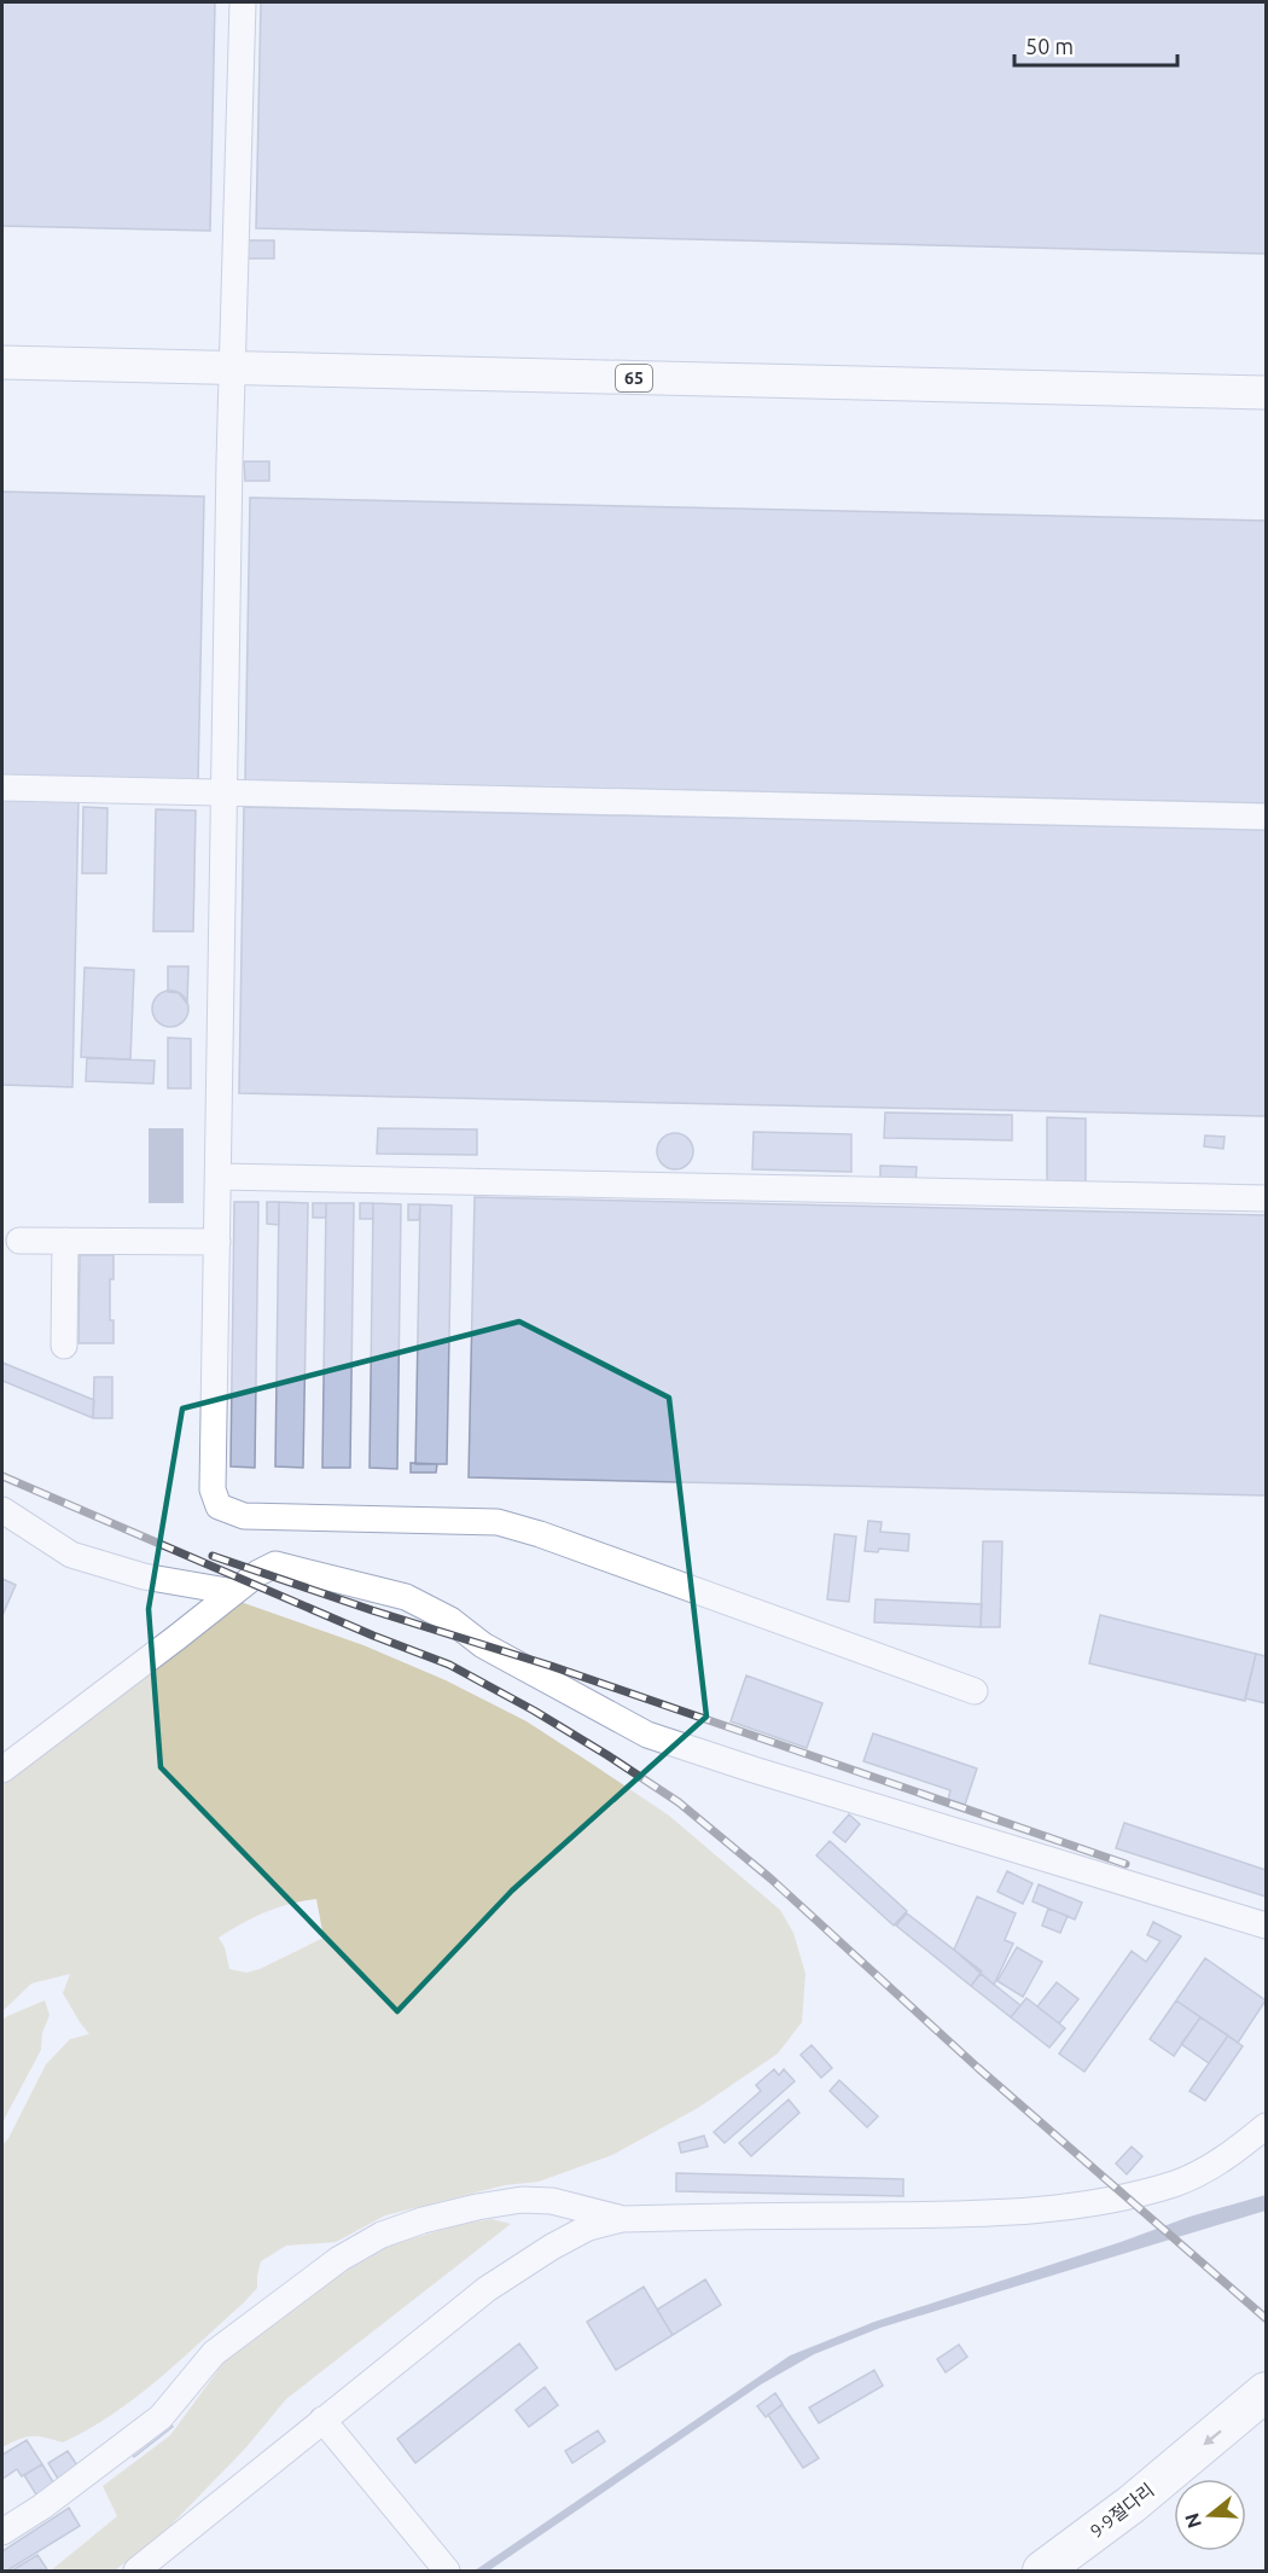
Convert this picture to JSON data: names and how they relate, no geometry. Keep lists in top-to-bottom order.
{
  "streets": {
    "highway": ["9·9절다리"],
    "main road": ["65"]
  },
  "scale_bar": "50 m",
  "north": "left"
}
